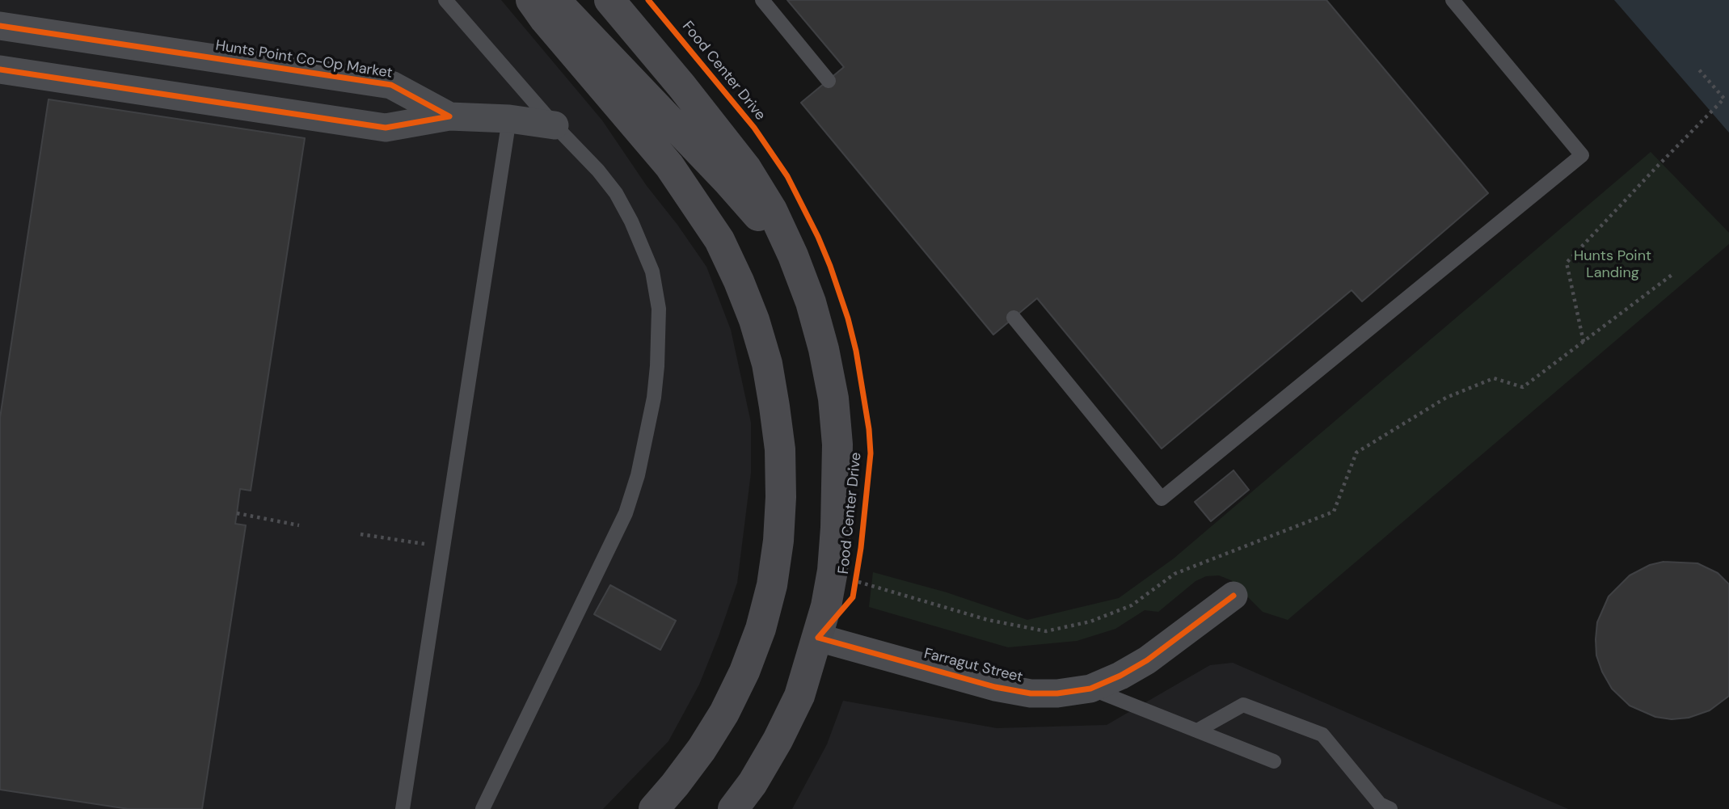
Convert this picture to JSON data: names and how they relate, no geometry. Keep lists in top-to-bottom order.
{
  "streets": {
    "main road": ["Food Center Drive"],
    "street": ["Hunts Point Co-Op Market", "Farragut Street"]
  },
  "crossings": [
    ["Food Center Drive", "Farragut Street"]
  ],
  "parks": ["Hunts Point Landing"]
}
